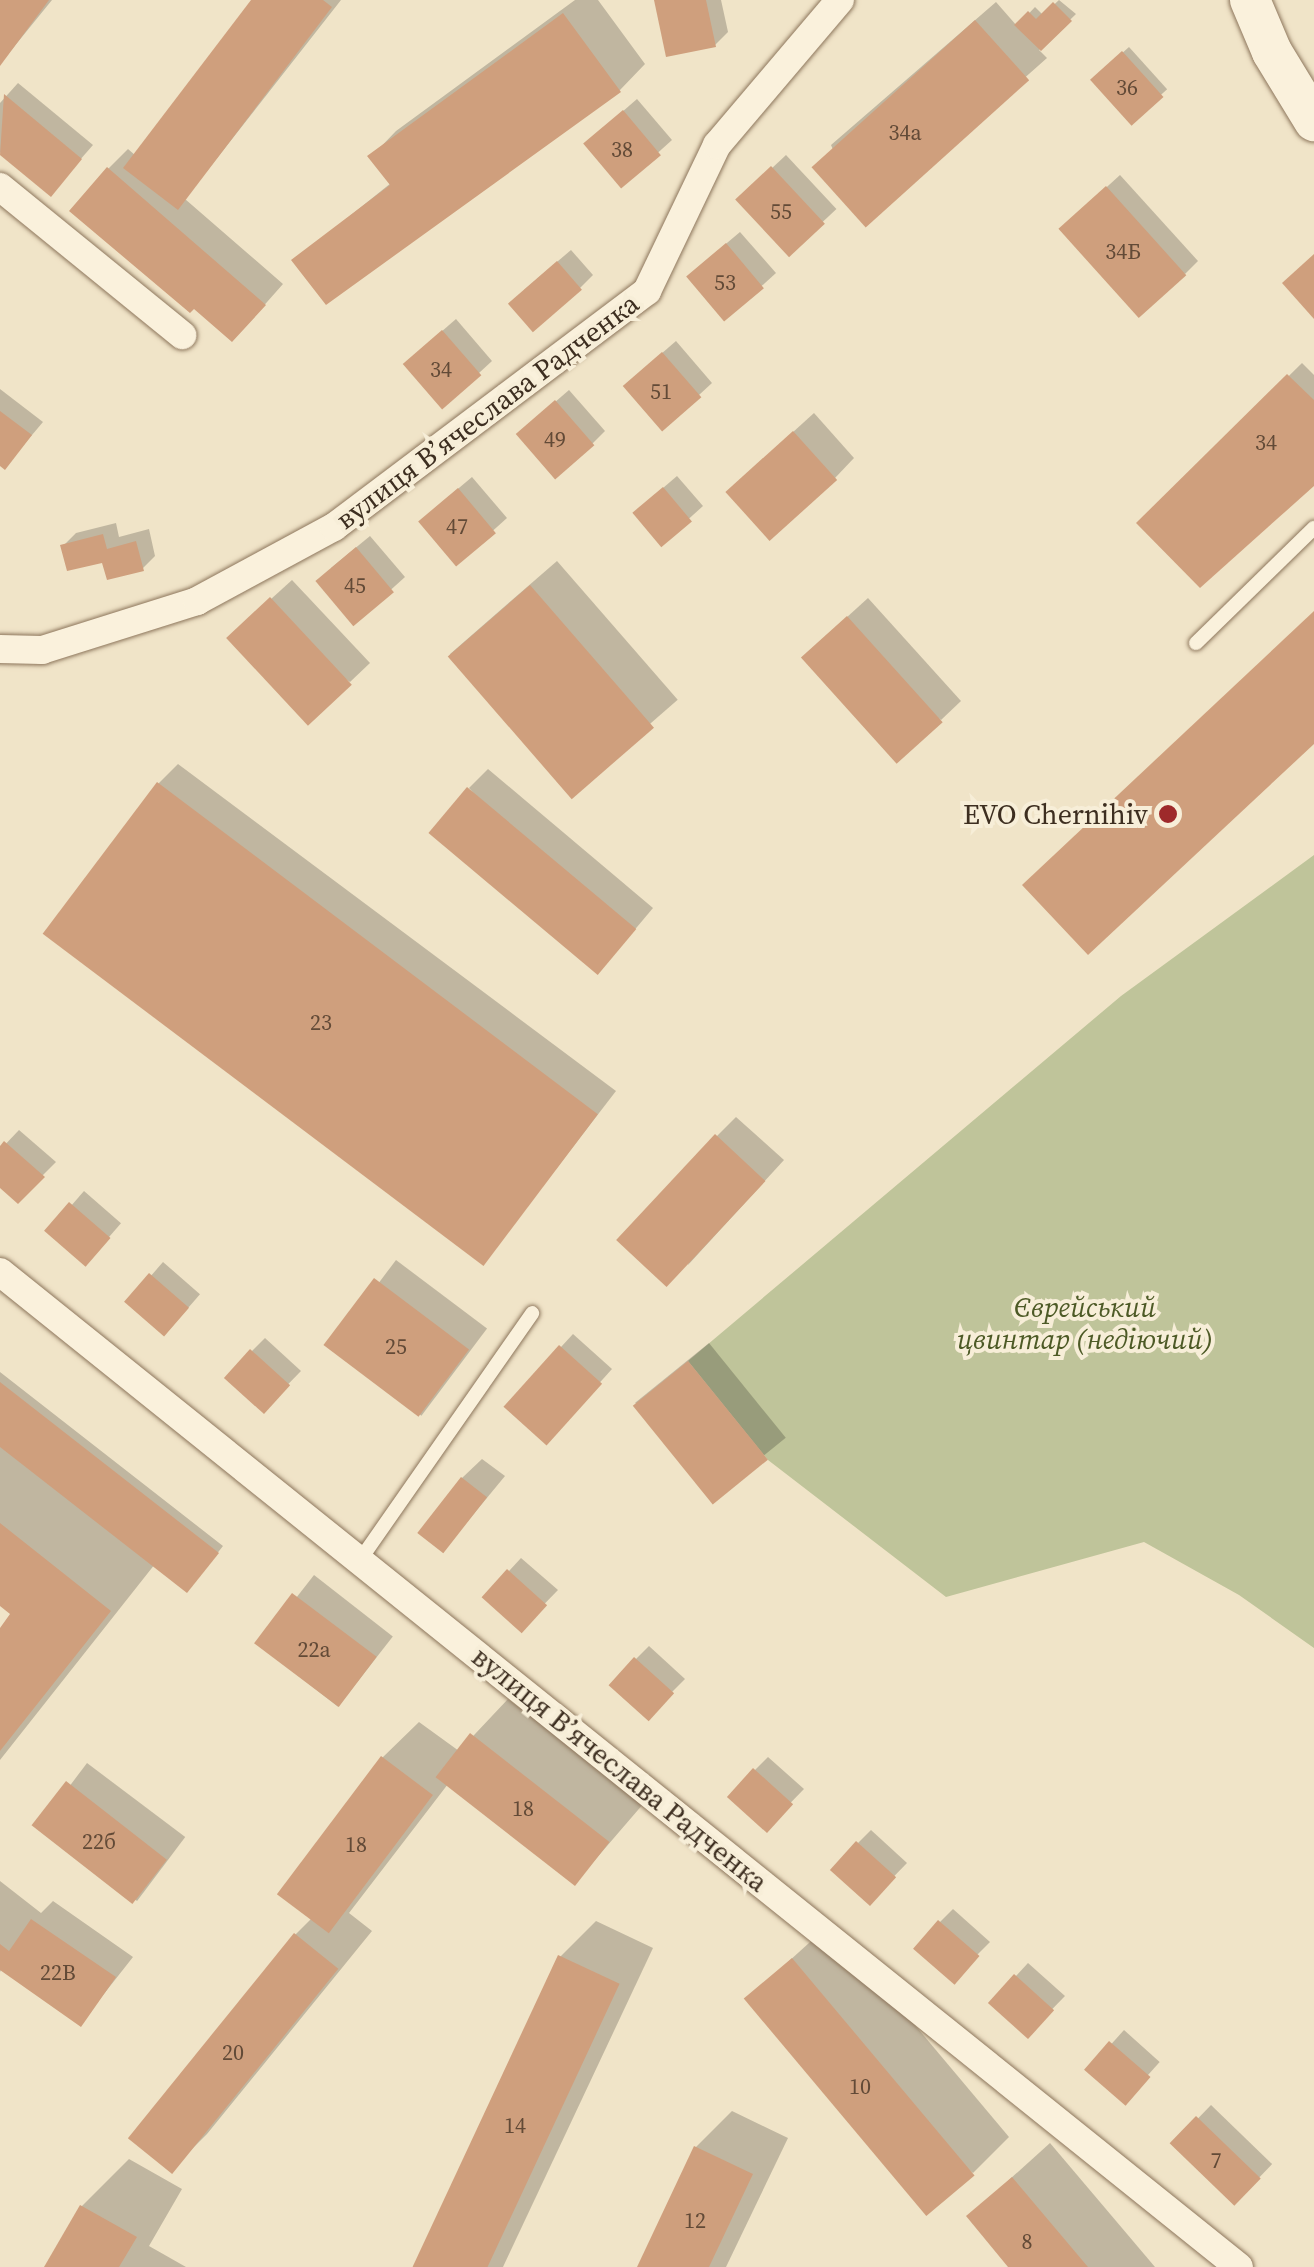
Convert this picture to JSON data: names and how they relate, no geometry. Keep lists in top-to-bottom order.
{
  "streets": {
    "street": ["вулиця Вʼячеслава Радченка"]
  },
  "parks": ["Єврейський цвинтар (недіючий)"],
  "places": ["EVO Chernihiv"],
  "house_numbers": [
    "36",
    "34а",
    "38",
    "55",
    "34Б",
    "53",
    "34",
    "51",
    "49",
    "34",
    "47",
    "45",
    "23",
    "25",
    "22а",
    "18",
    "22б",
    "18",
    "22В",
    "20",
    "10",
    "14",
    "7",
    "12",
    "8"
  ]
}
